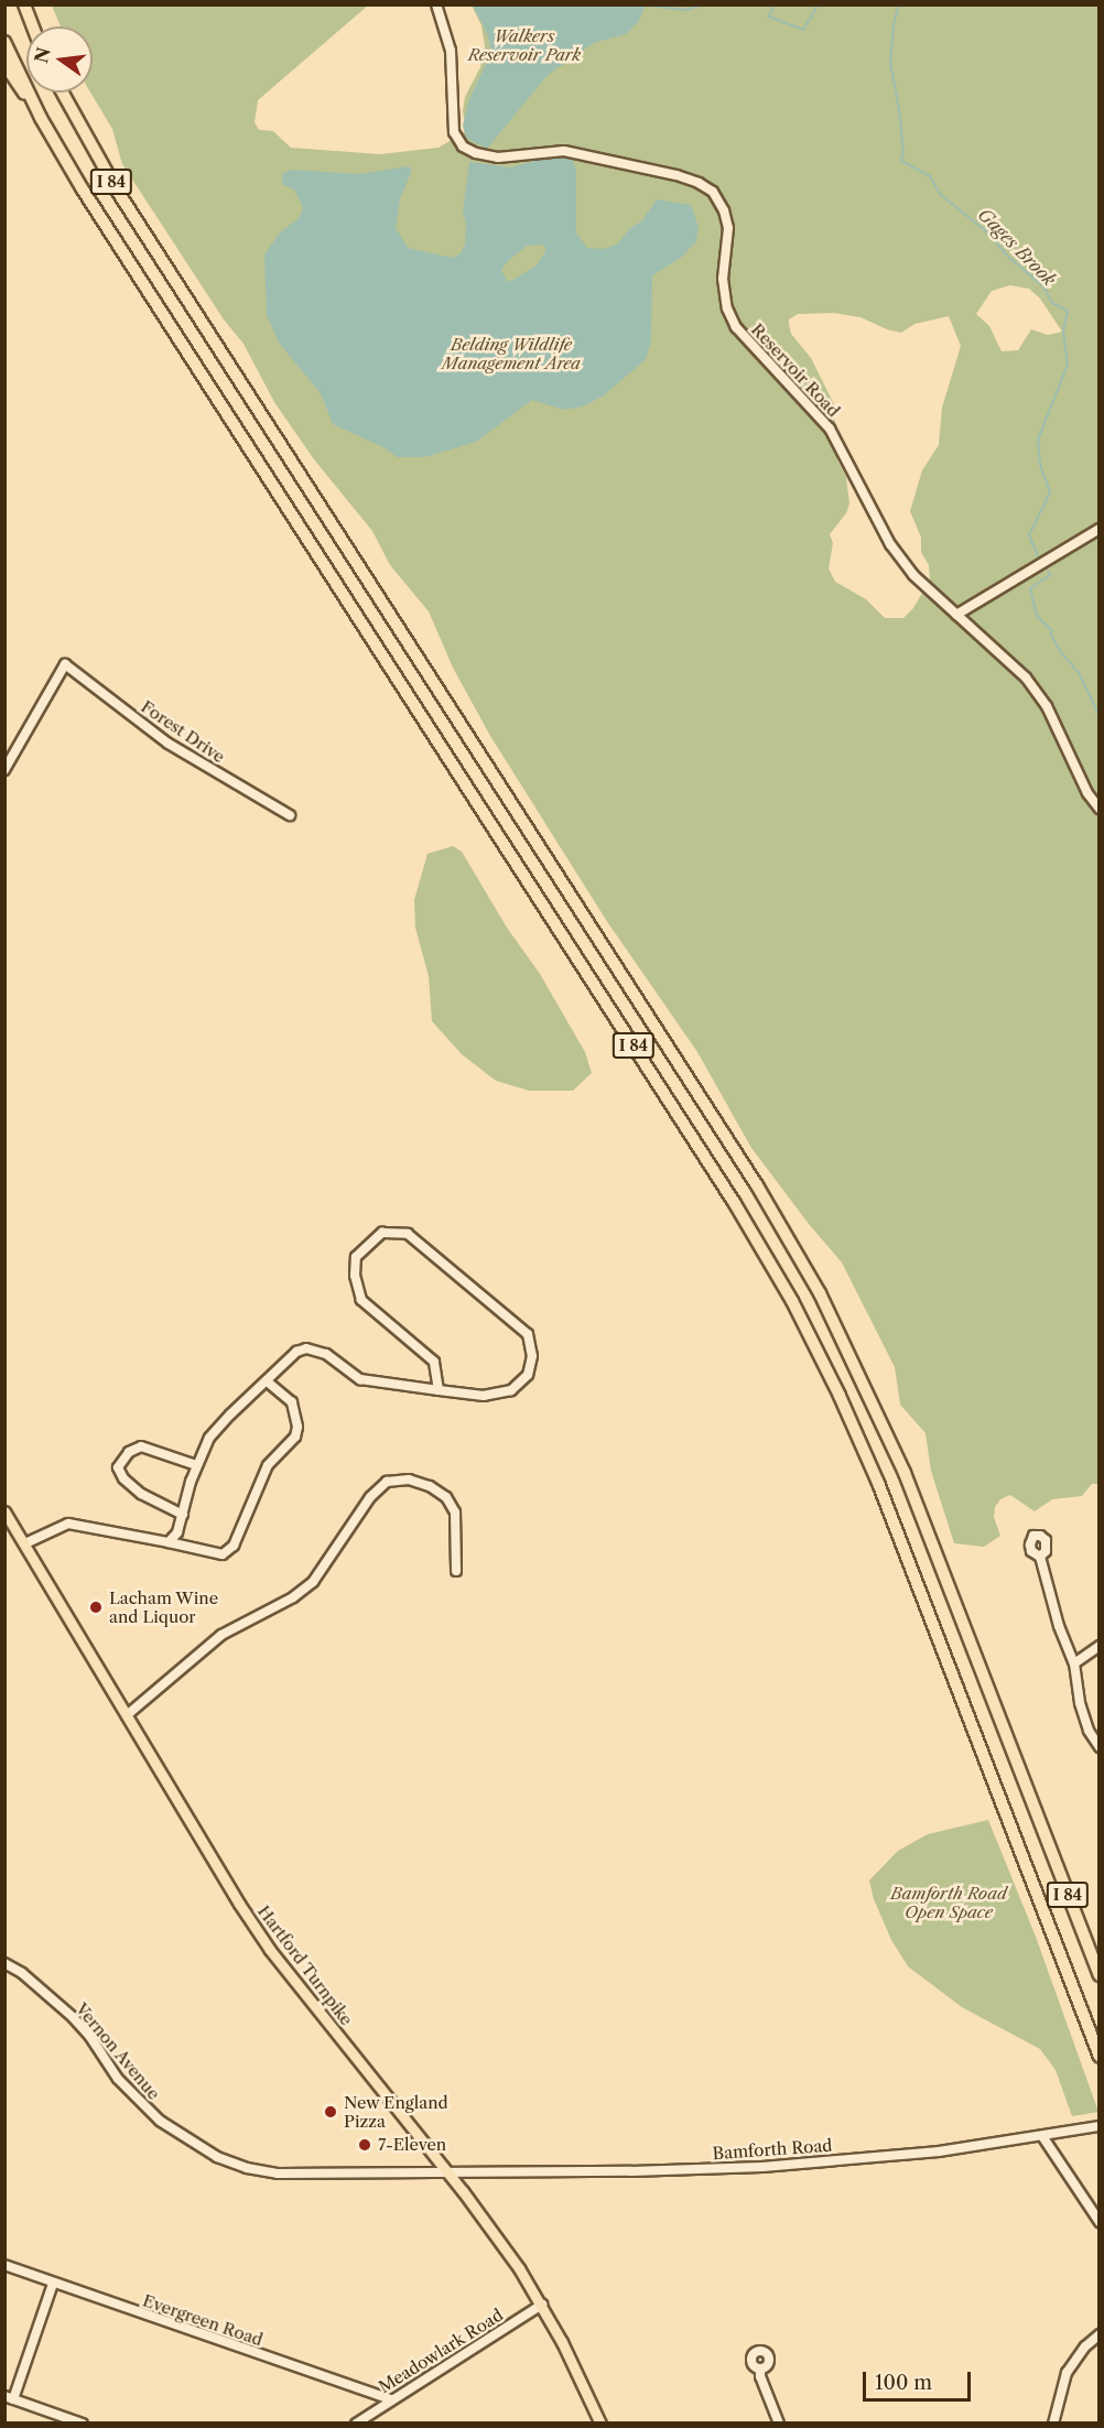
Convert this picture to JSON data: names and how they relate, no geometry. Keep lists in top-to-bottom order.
{
  "streets": {
    "highway": ["I 84"],
    "main road": ["Hartford Turnpike"],
    "street": [
      "Reservoir Road",
      "Forest Drive",
      "Vernon Avenue",
      "Bamforth Road",
      "Evergreen Road",
      "Meadowlark Road"
    ]
  },
  "crossings": [
    ["Hartford Turnpike", "Vernon Avenue"],
    ["Hartford Turnpike", "Bamforth Road"],
    ["Hartford Turnpike", "Meadowlark Road"],
    ["Vernon Avenue", "Bamforth Road"],
    ["Evergreen Road", "Meadowlark Road"]
  ],
  "water": ["Gages Brook"],
  "parks": ["Walkers Reservoir Park", "Belding Wildlife Management Area", "Bamforth Road Open Space"],
  "places": ["Lacham Wine and Liquor", "New England Pizza", "7-Eleven"],
  "scale_bar": "100 m",
  "north": "left"
}
